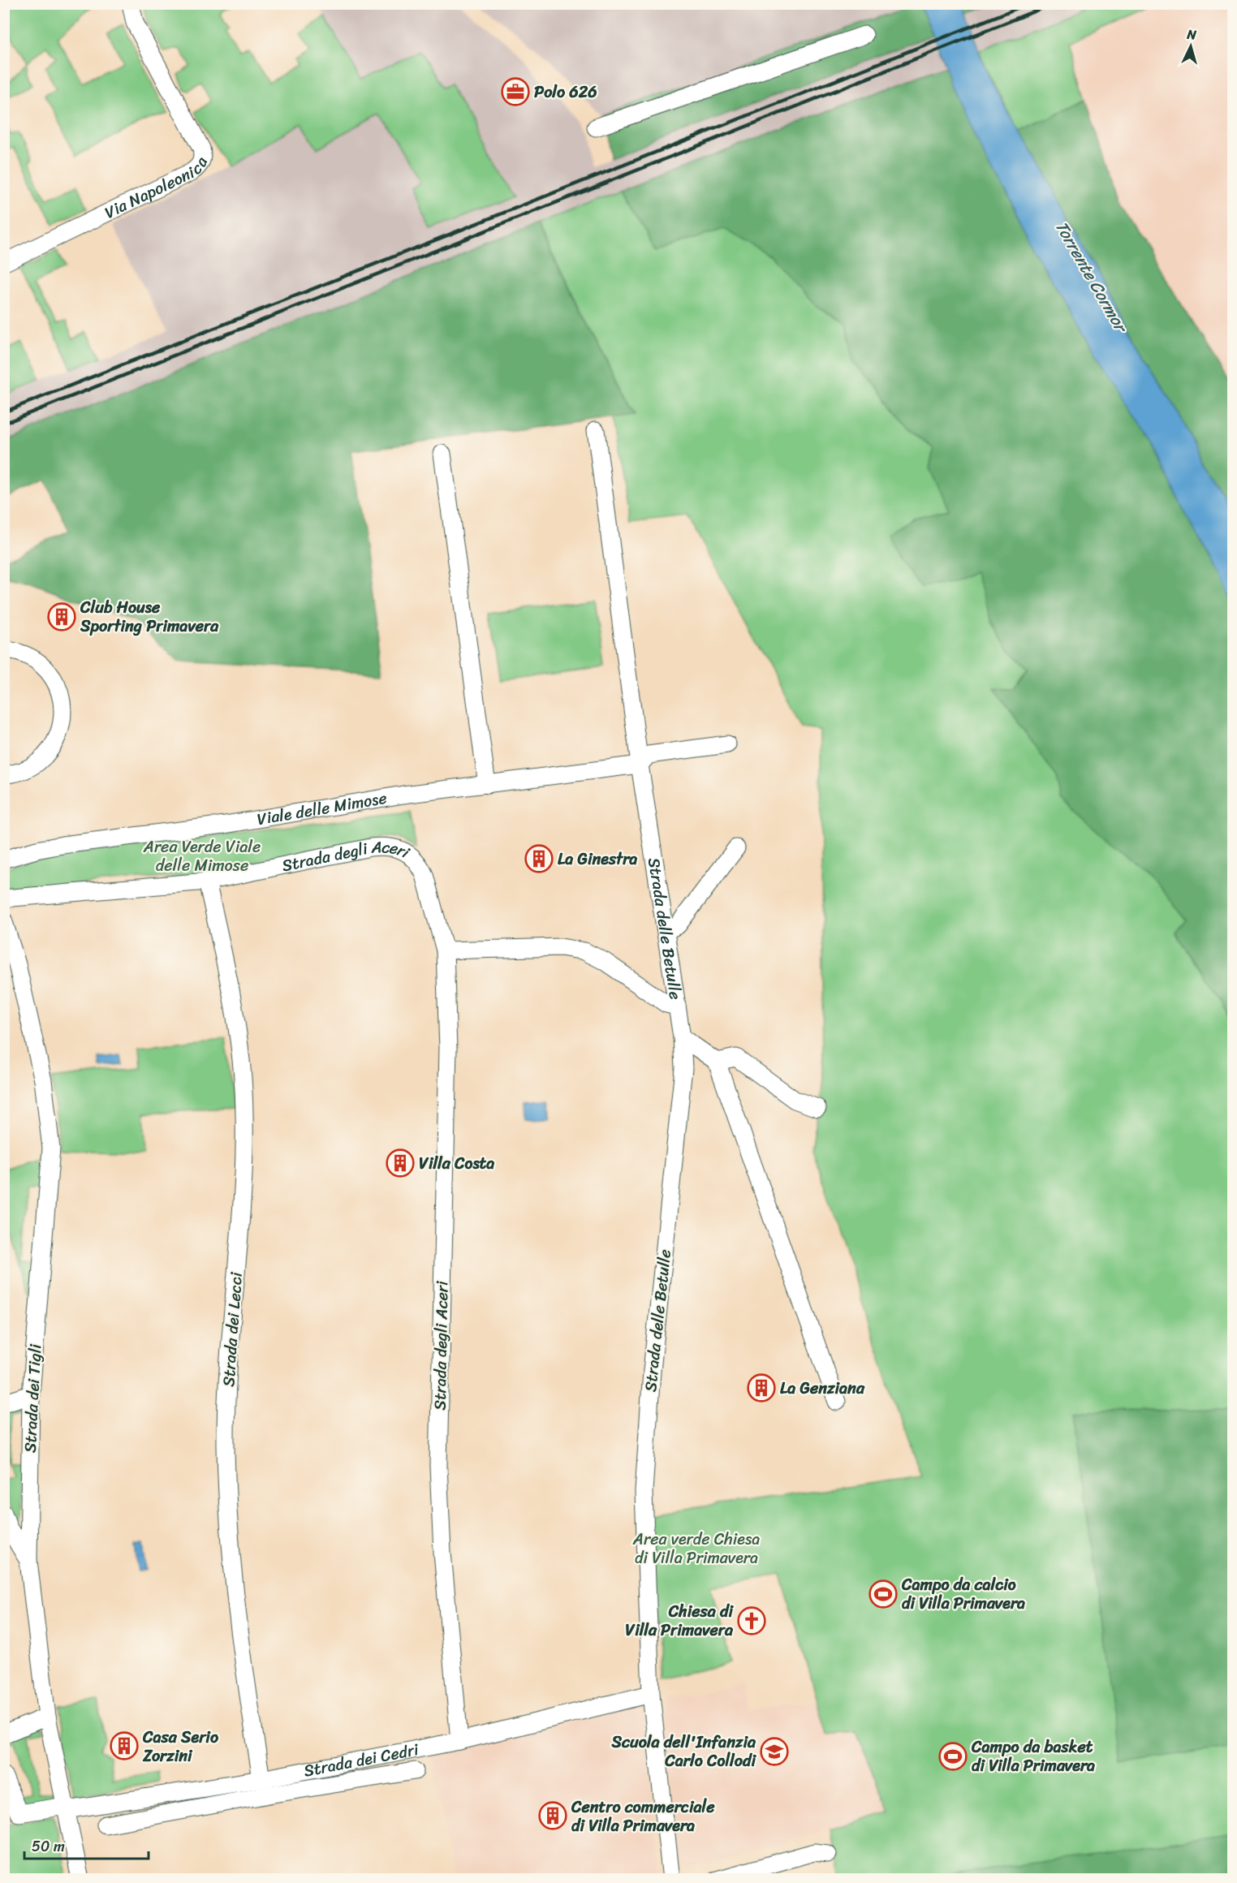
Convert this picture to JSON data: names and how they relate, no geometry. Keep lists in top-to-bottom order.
{
  "streets": {
    "street": [
      "Via Napoleonica",
      "Viale delle Mimose",
      "Strada degli Aceri",
      "Strada delle Betulle",
      "Strada dei Lecci",
      "Strada dei Tigli",
      "Strada dei Cedri"
    ]
  },
  "crossings": [
    ["Viale delle Mimose", "Strada delle Betulle"],
    ["Strada degli Aceri", "Strada dei Lecci"],
    ["Strada degli Aceri", "Strada dei Cedri"],
    ["Strada delle Betulle", "Strada dei Cedri"],
    ["Strada dei Lecci", "Strada dei Cedri"],
    ["Strada dei Tigli", "Strada dei Cedri"]
  ],
  "water": ["Torrente Cormor"],
  "parks": ["Area Verde Viale delle Mimose", "Area verde Chiesa di Villa Primavera"],
  "places": {
    "office": ["Polo 626"],
    "building": [
      "Club House Sporting Primavera",
      "La Ginestra",
      "Villa Costa",
      "La Genziana",
      "Casa Serio Zorzini",
      "Centro commerciale di Villa Primavera"
    ],
    "sports": ["Campo da calcio di Villa Primavera", "Campo da basket di Villa Primavera"],
    "church": ["Chiesa di Villa Primavera"],
    "school or university": ["Scuola dell'Infanzia Carlo Collodi"]
  },
  "scale_bar": "50 m",
  "north": "top"
}
